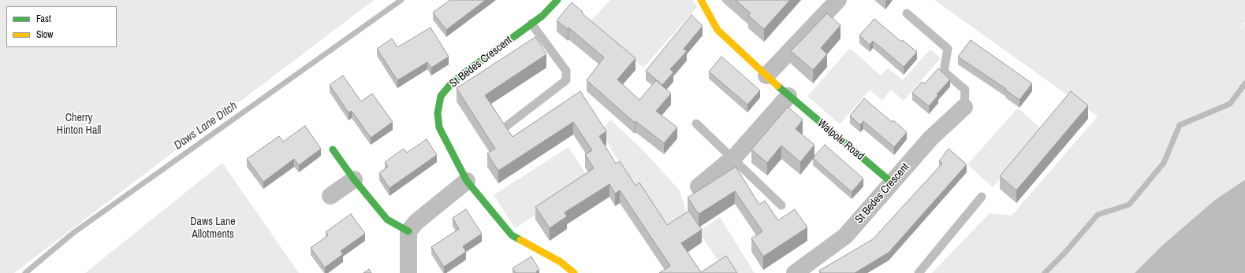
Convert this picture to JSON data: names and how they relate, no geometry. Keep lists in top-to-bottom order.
{
  "streets": {
    "street": ["St Bedes Crescent", "Walpole Road"]
  },
  "crossings": [
    ["St Bedes Crescent", "Walpole Road"]
  ],
  "water": ["Daws Lane Ditch"],
  "parks": ["Cherry Hinton Hall", "Daws Lane Allotments"],
  "legend": ["Fast", "Slow"]
}
